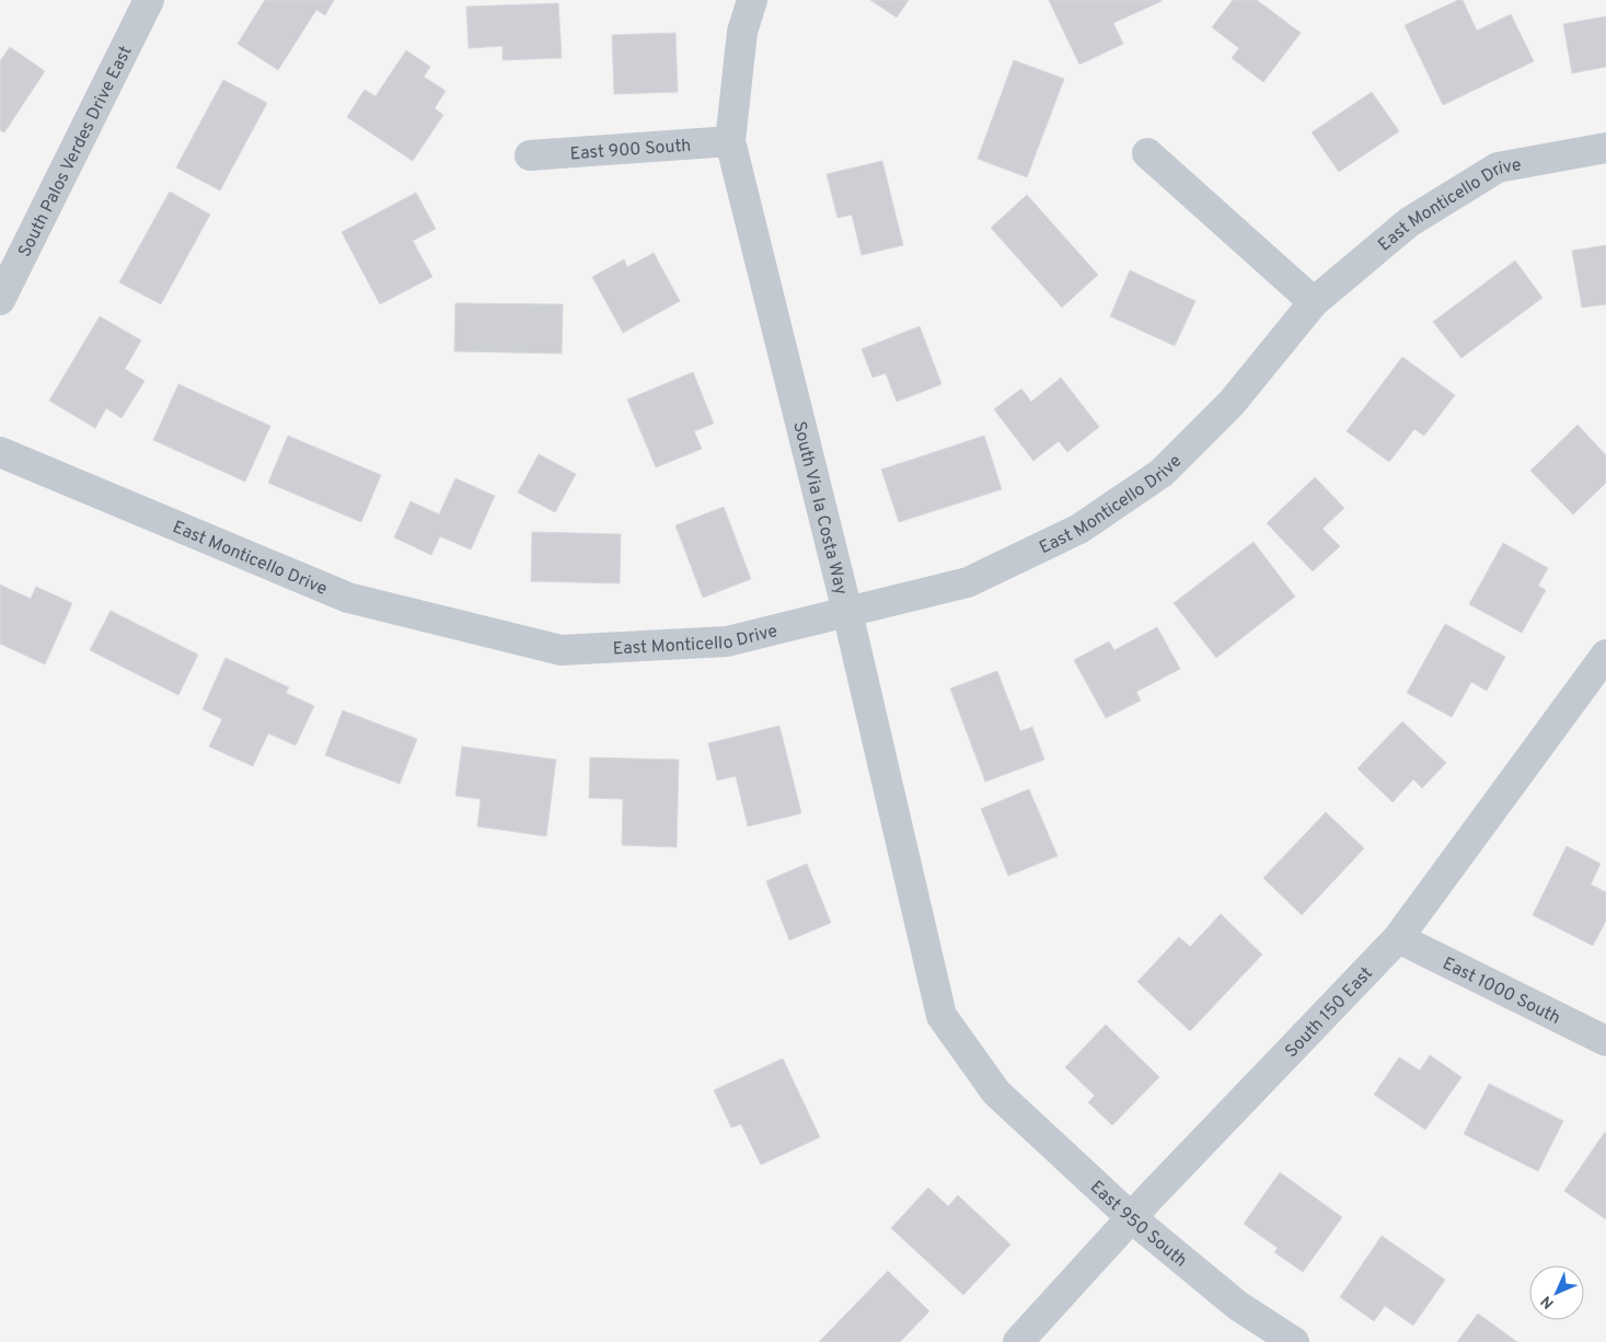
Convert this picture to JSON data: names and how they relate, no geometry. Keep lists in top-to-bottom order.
{
  "streets": {
    "street": [
      "East 900 South",
      "South Palos Verdes Drive East",
      "East Monticello Drive",
      "South Via la Costa Way",
      "East 1000 South",
      "South 150 East",
      "East 950 South"
    ]
  },
  "crossings": [
    ["East 900 South", "South Via la Costa Way"],
    ["East Monticello Drive", "South Via la Costa Way"],
    ["South Via la Costa Way", "East 950 South"],
    ["East 1000 South", "South 150 East"],
    ["South 150 East", "East 950 South"]
  ],
  "north": "bottom left"
}
